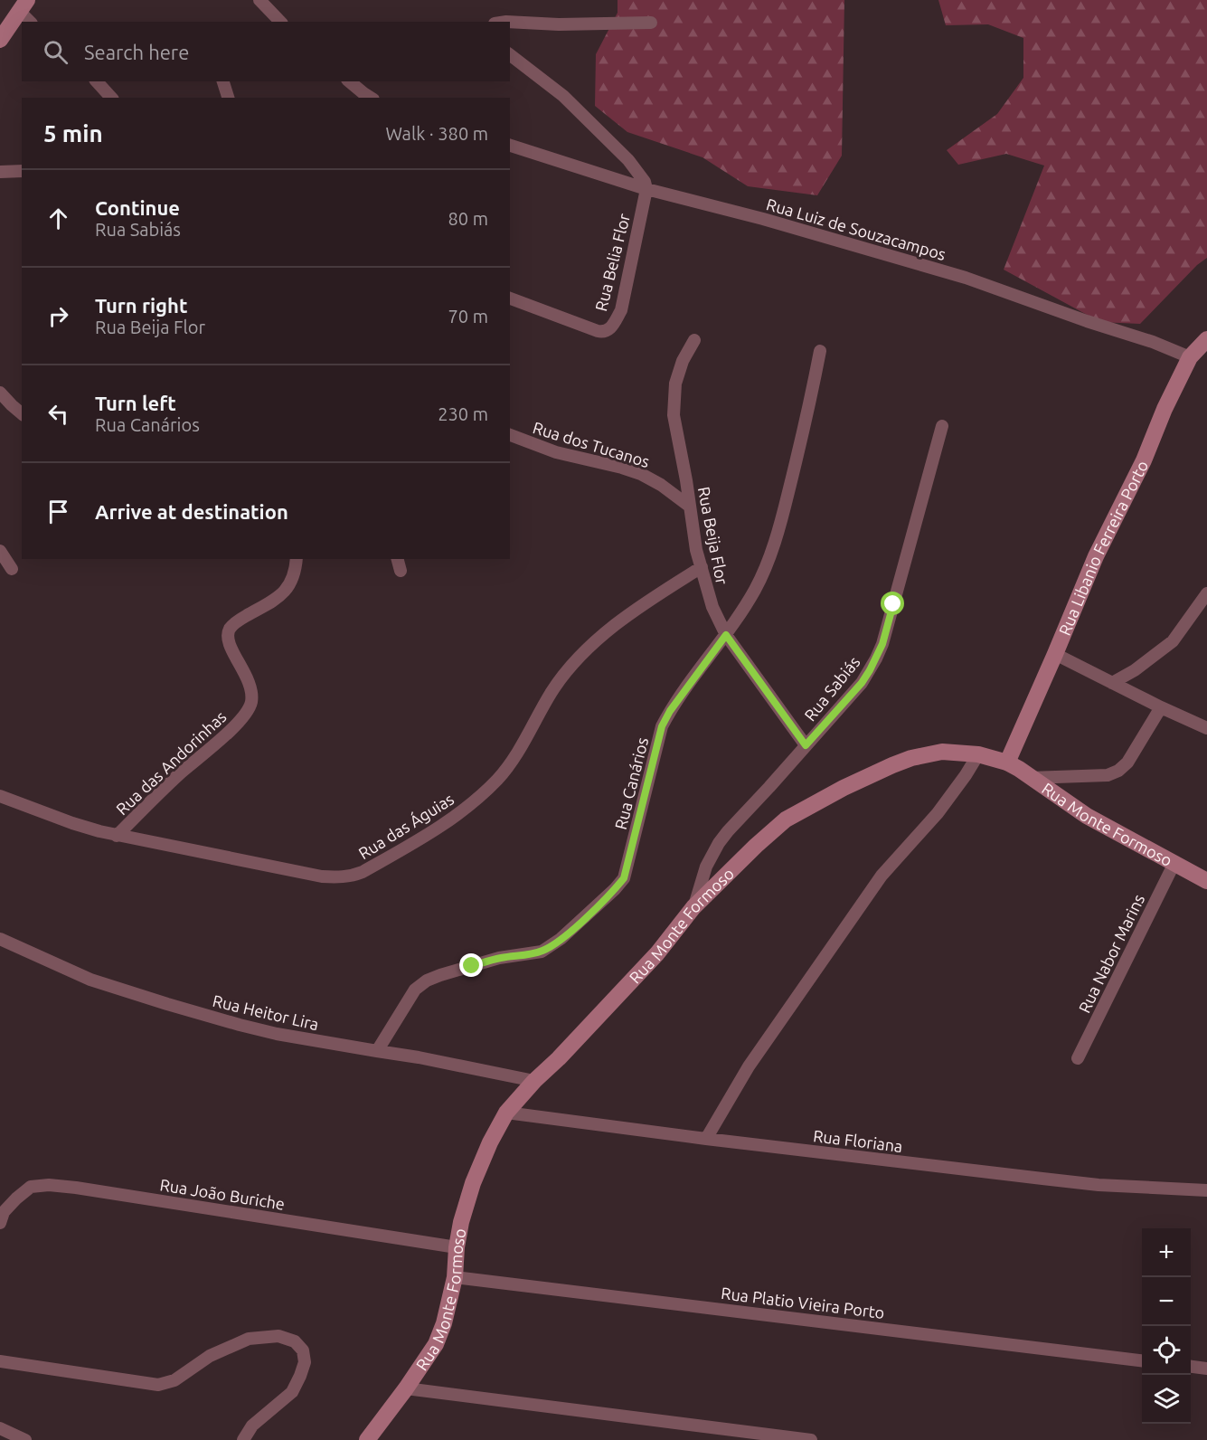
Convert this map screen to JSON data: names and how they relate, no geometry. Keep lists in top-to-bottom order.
{
  "streets": {
    "street": [
      "Rua Luiz de Souzacampos",
      "Rua Belia Flor",
      "Rua dos Tucanos",
      "Rua Beija Flor",
      "Rua Libanio Ferreira Porto",
      "Rua Sabiás",
      "Rua das Andorinhas",
      "Rua Canários",
      "Rua Monte Formoso",
      "Rua das Águias",
      "Rua Nabor Marins",
      "Rua Heitor Lira",
      "Rua Floriana",
      "Rua João Buriche",
      "Rua Platio Vieira Porto"
    ]
  },
  "crossings": [
    ["Rua Luiz de Souzacampos", "Rua Belia Flor"],
    ["Rua Luiz de Souzacampos", "Rua Libanio Ferreira Porto"],
    ["Rua dos Tucanos", "Rua Beija Flor"],
    ["Rua Beija Flor", "Rua Sabiás"],
    ["Rua Beija Flor", "Rua Canários"],
    ["Rua Beija Flor", "Rua das Águias"],
    ["Rua Libanio Ferreira Porto", "Rua Monte Formoso"],
    ["Rua Sabiás", "Rua Monte Formoso"],
    ["Rua das Andorinhas", "Rua das Águias"],
    ["Rua Canários", "Rua Heitor Lira"],
    ["Rua Monte Formoso", "Rua Nabor Marins"],
    ["Rua Monte Formoso", "Rua Heitor Lira"],
    ["Rua Monte Formoso", "Rua Floriana"],
    ["Rua Monte Formoso", "Rua João Buriche"],
    ["Rua Monte Formoso", "Rua Platio Vieira Porto"]
  ],
  "page": {
    "search": "Search here",
    "heading": ["5 min", "Walk · 380 m"],
    "list": [
      ["Continue", "Rua Sabiás", "80 m"],
      ["Turn right", "Rua Beija Flor", "70 m"],
      ["Turn left", "Rua Canários", "230 m"],
      "Arrive at destination"
    ],
    "map_buttons": ["+", "−"]
  }
}
